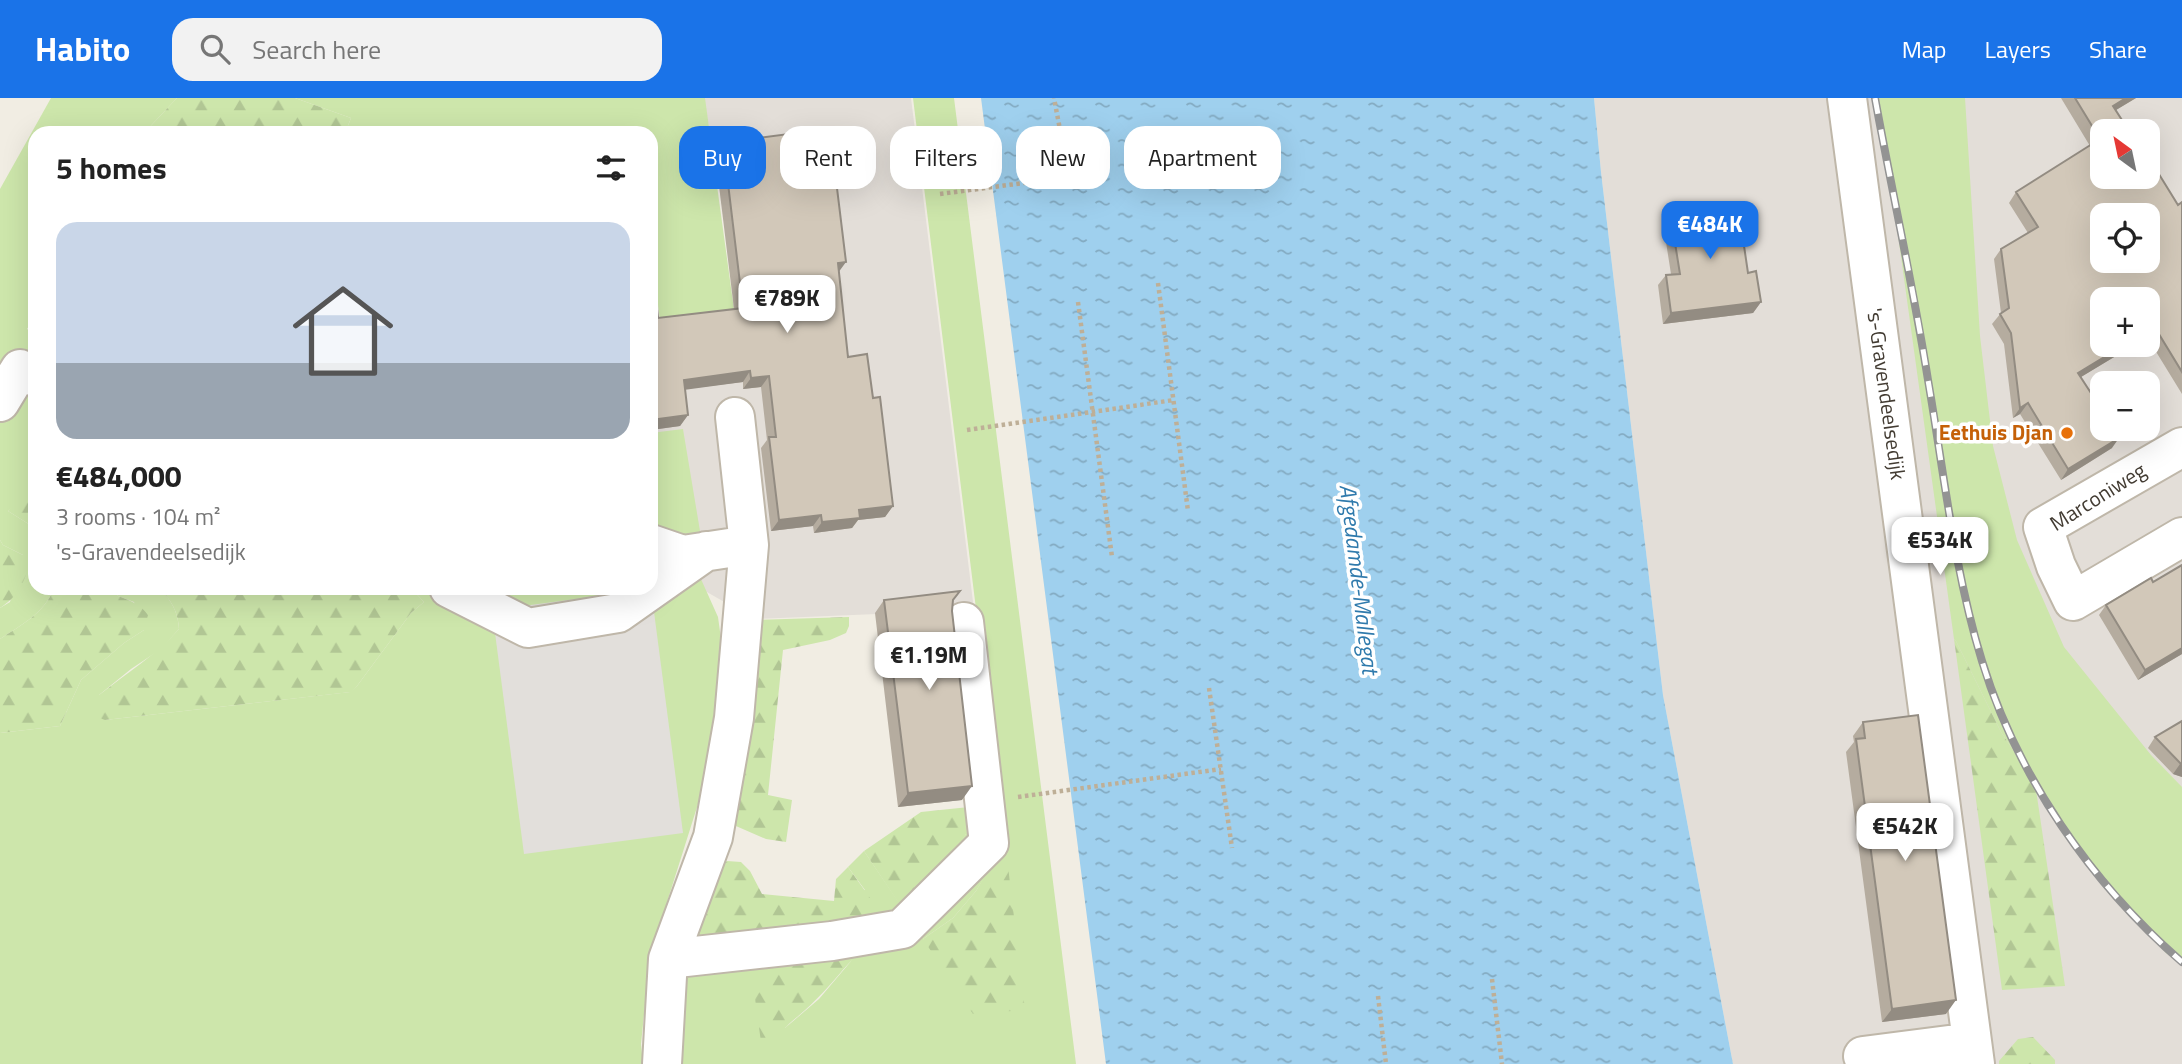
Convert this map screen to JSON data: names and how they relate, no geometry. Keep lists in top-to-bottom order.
{
  "streets": {
    "street": ["'s-Gravendeelsedijk", "Marconiweg"]
  },
  "water": ["Afgedamde-Mallegat"],
  "places": ["Eethuis Djan"],
  "north": "top left",
  "page": {
    "header": "Habito",
    "search": "Search here",
    "nav": ["Map", "Layers", "Share"],
    "map_buttons": ["+", "−"],
    "chip": [
      "Buy",
      "Rent",
      "Filters",
      "New",
      "Apartment"
    ],
    "heading": "5 homes",
    "price": [
      "€484K",
      "€789K",
      "€534K",
      "€1.19M",
      "€542K"
    ],
    "list": [
      {
        "name": "€484,000",
        "note": "3 rooms · 104 m² · 's-Gravendeelsedijk"
      }
    ]
  }
}
